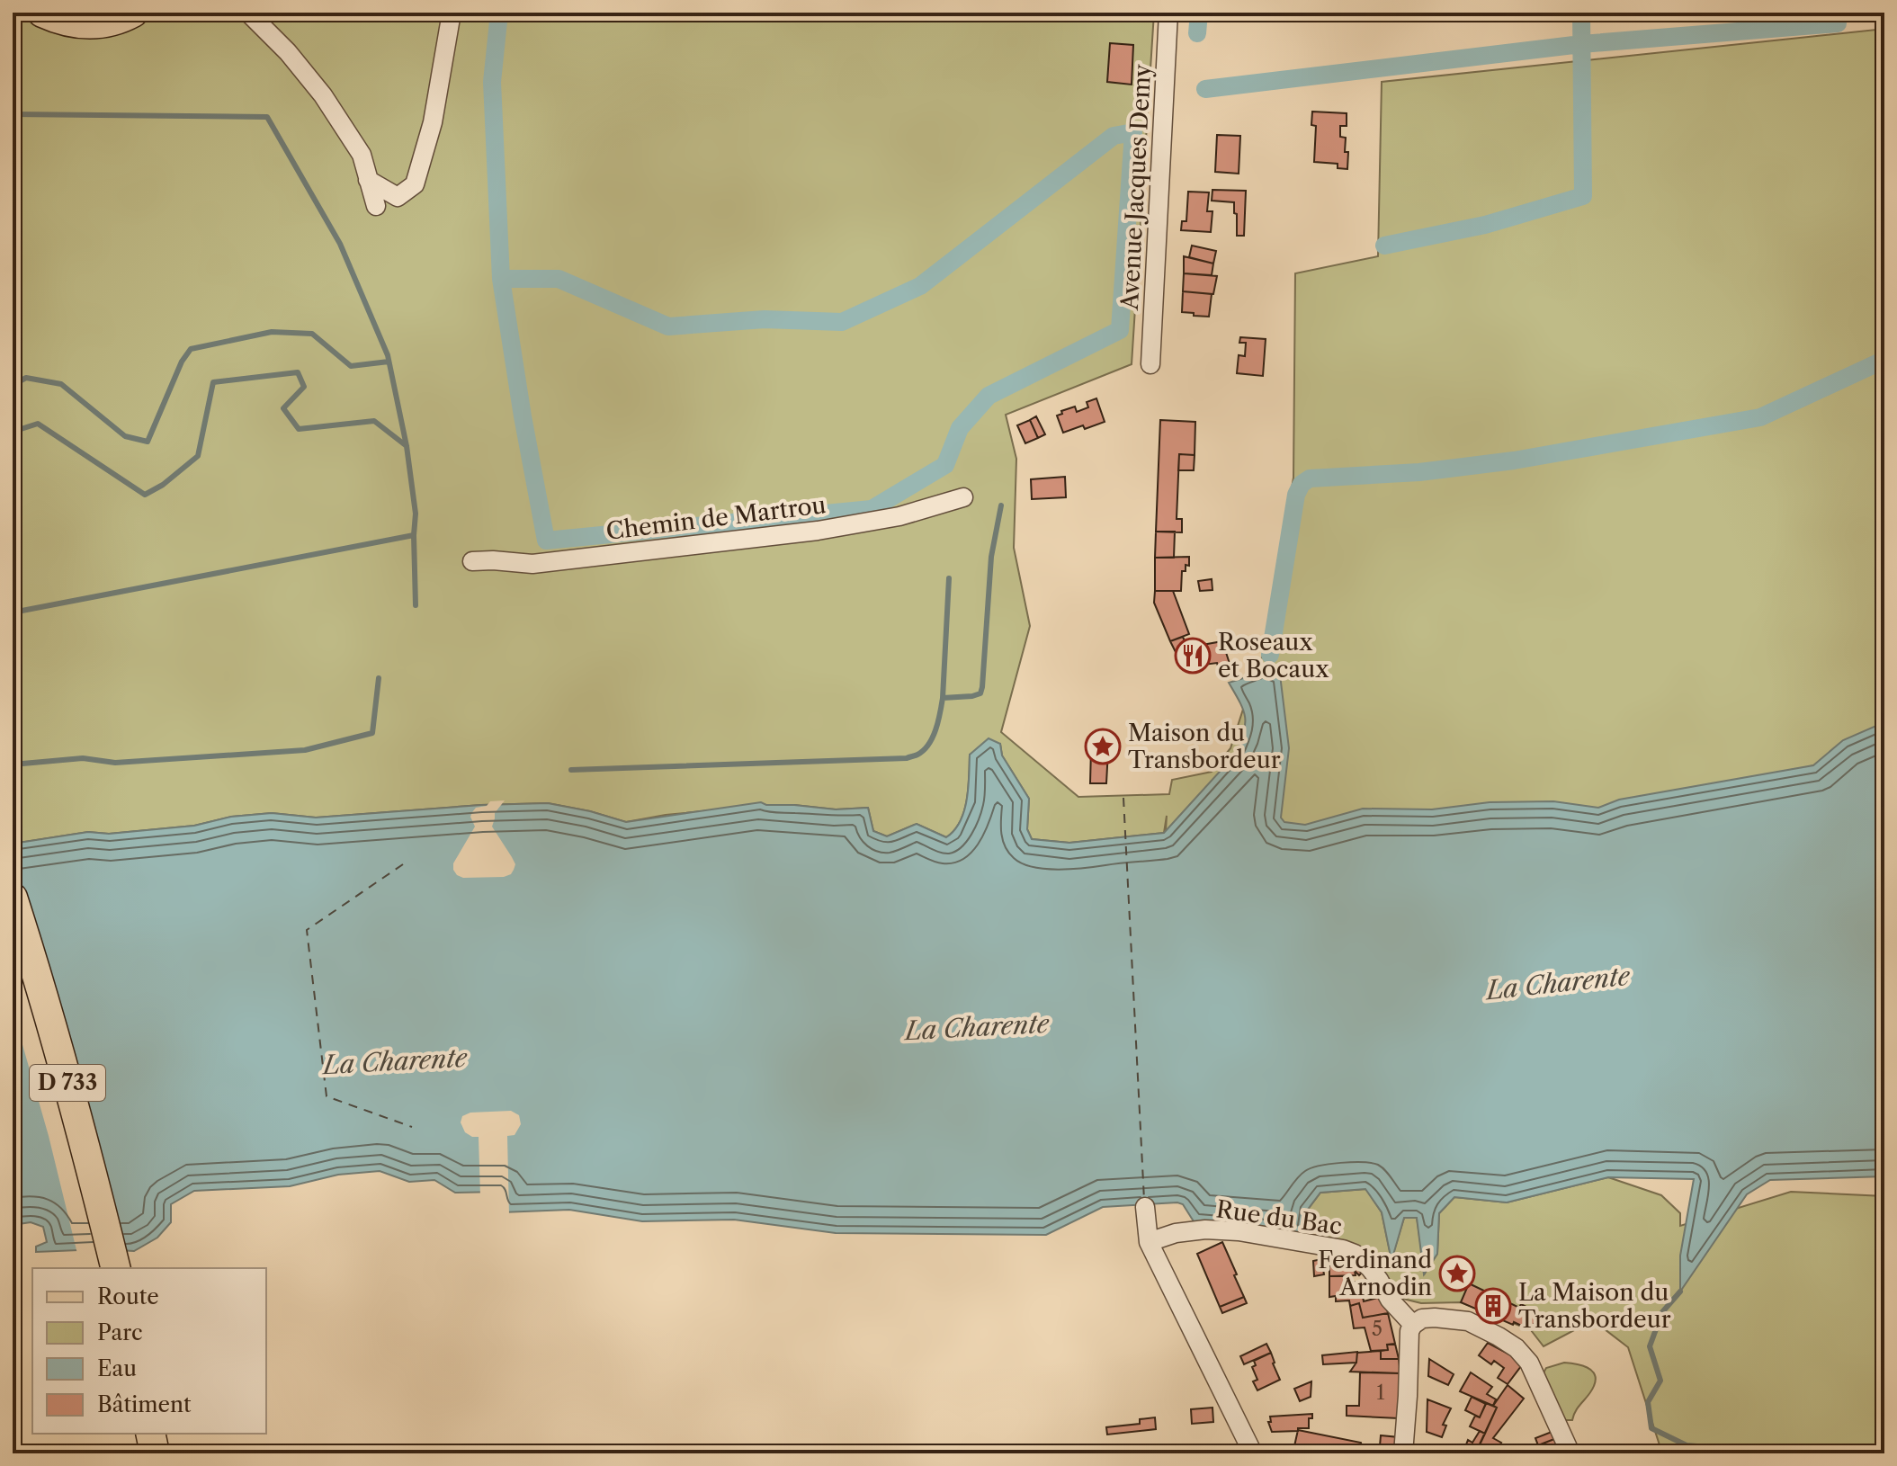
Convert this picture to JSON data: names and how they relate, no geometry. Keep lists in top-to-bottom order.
{
  "streets": {
    "main road": ["D 733"],
    "street": ["Avenue Jacques Demy", "Chemin de Martrou", "Rue du Bac"]
  },
  "water": ["La Charente"],
  "places": {
    "restaurant": ["Roseaux et Bocaux"],
    "place": ["Maison du Transbordeur", "Ferdinand Arnodin"],
    "building": ["La Maison du Transbordeur"]
  },
  "house_numbers": ["5", "1"],
  "legend": [
    "Route",
    "Parc",
    "Eau",
    "Bâtiment"
  ]
}
